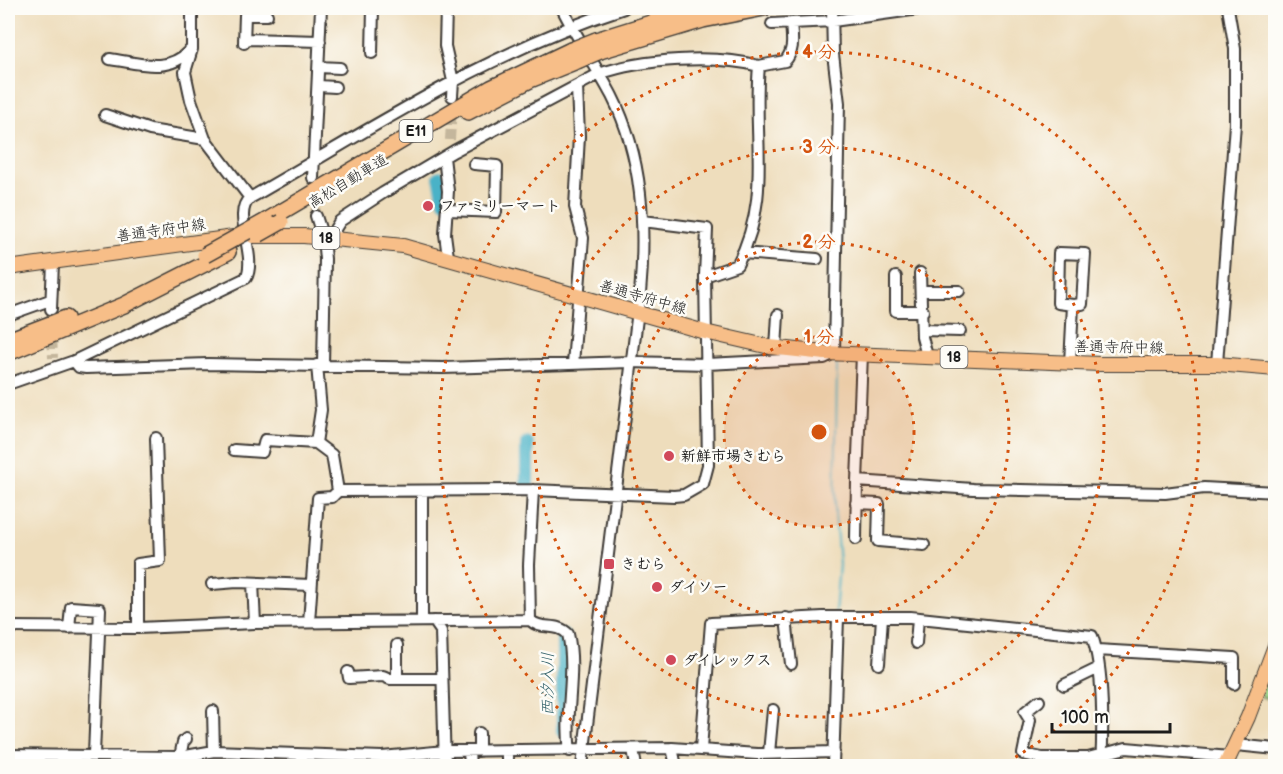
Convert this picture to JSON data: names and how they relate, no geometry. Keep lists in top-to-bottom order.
{
  "streets": {
    "highway": ["E11", "高松自動車道"],
    "main road": ["善通寺府中線", "18"]
  },
  "water": ["西汐入川"],
  "places": {
    "other": [
      "ファミリーマート",
      "新鮮市場きむら",
      "ダイソー",
      "ダイレックス"
    ],
    "transit": ["きむら"]
  },
  "scale_bar": "100 m",
  "rings": [
    "4 分",
    "3 分",
    "2 分",
    "1 分"
  ]
}
